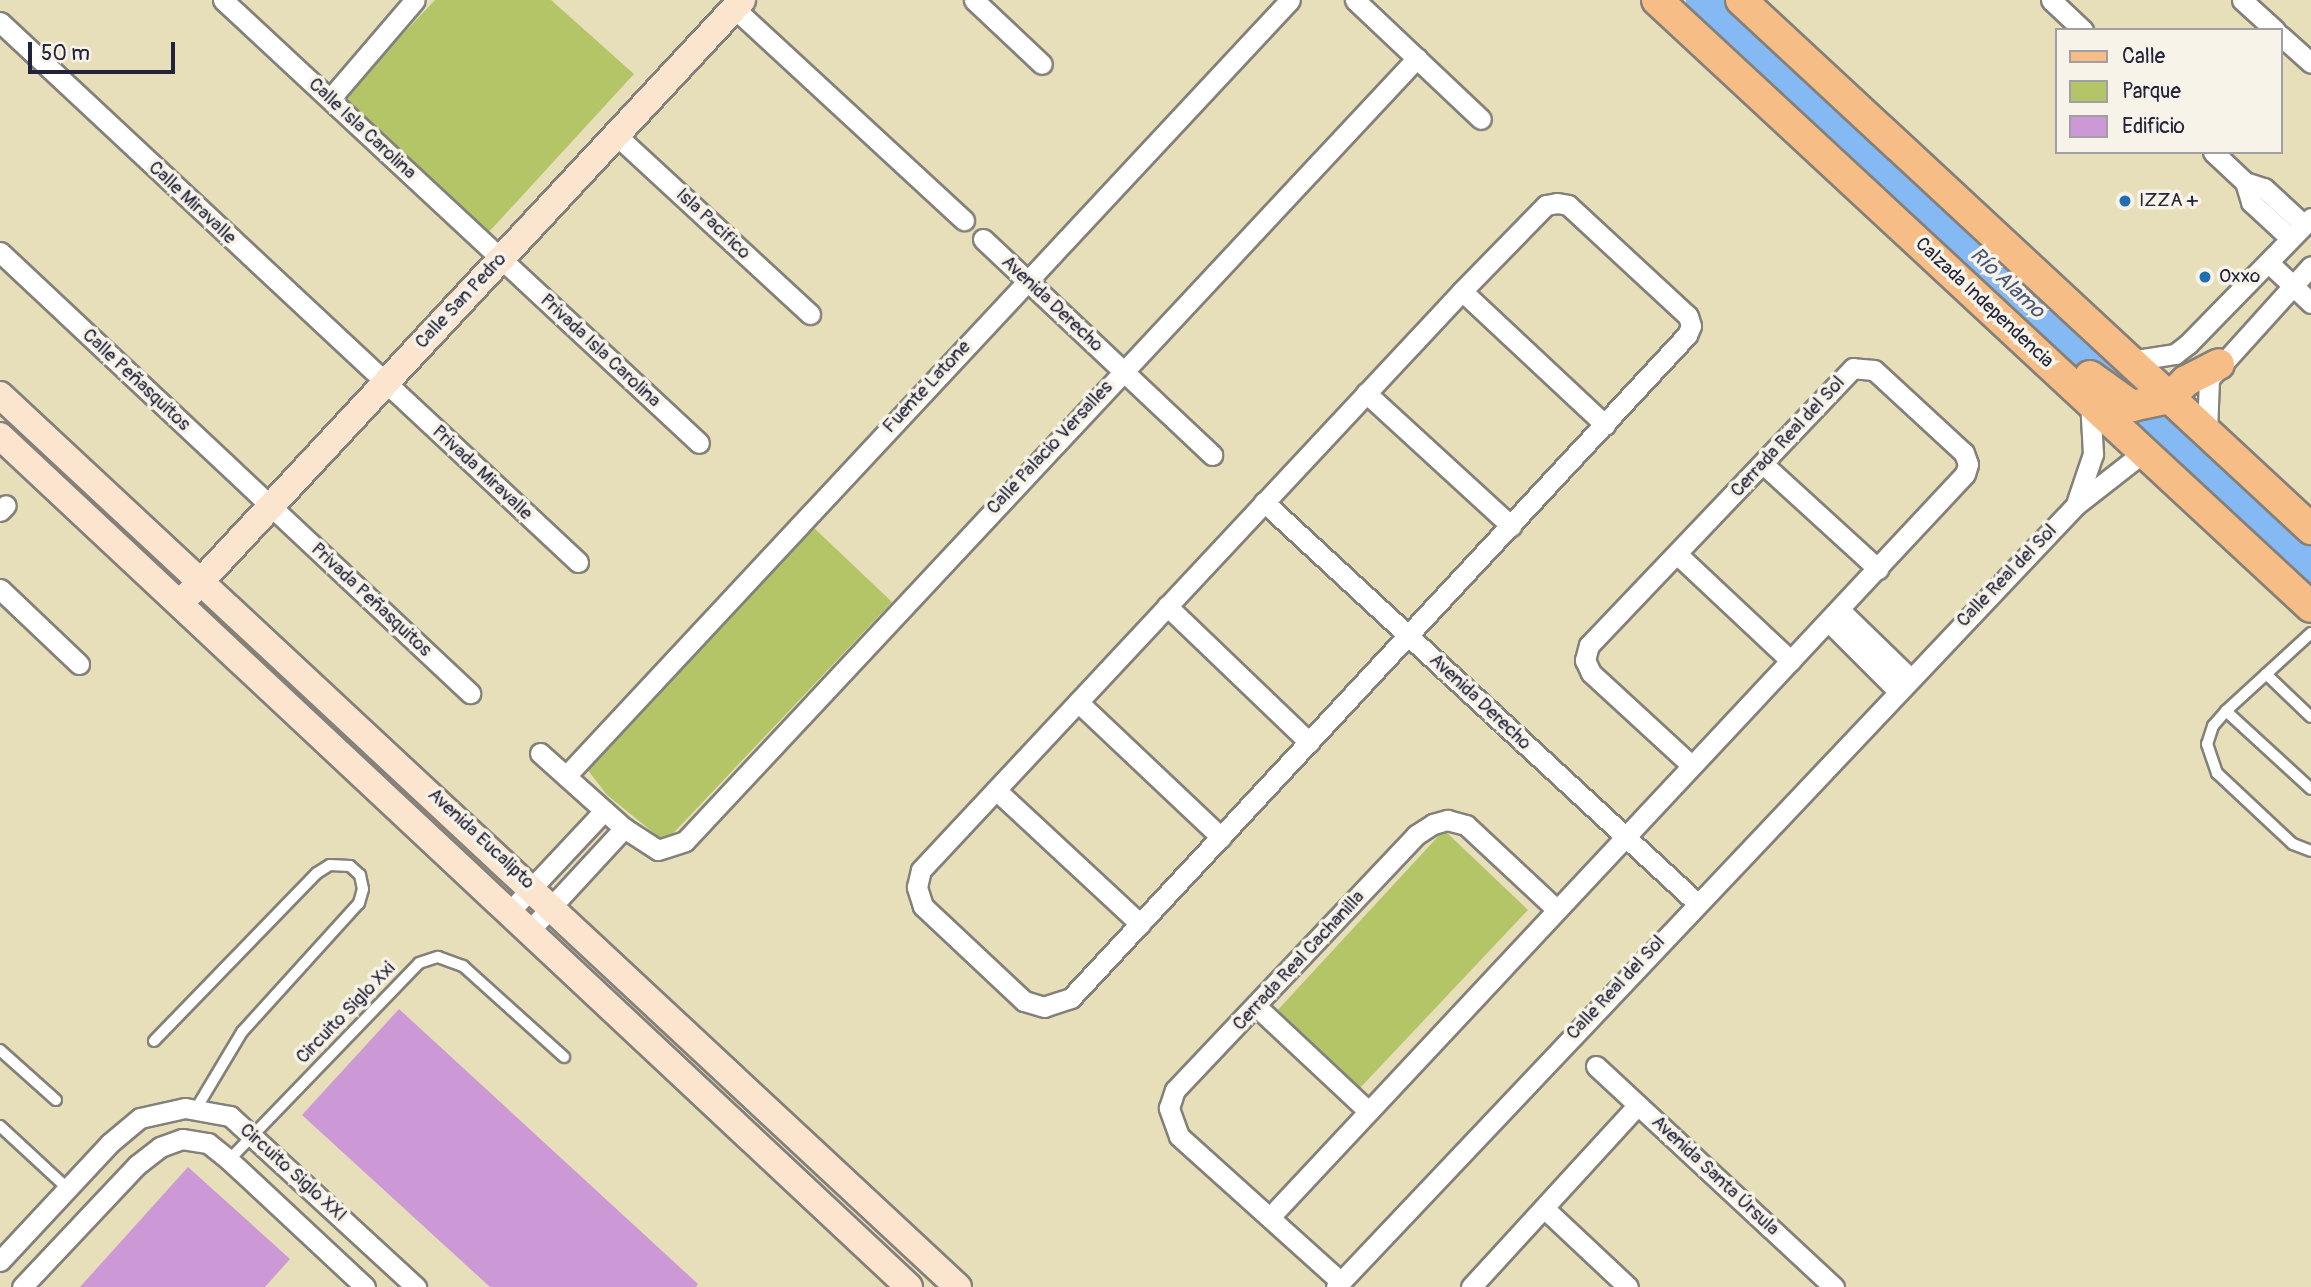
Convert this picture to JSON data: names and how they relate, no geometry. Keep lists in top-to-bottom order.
{
  "streets": {
    "main road": ["Calzada Independencia"],
    "street": [
      "Calle Isla Carolina",
      "Calle Miravalle",
      "Isla Pacifico",
      "Calle San Pedro",
      "Avenida Derecho",
      "Privada Isla Carolina",
      "Calle Peñasquitos",
      "Fuente Latone",
      "Cerrada Real del Sol",
      "Calle Palacio Versalles",
      "Privada Miravalle",
      "Calle Real del Sol",
      "Privada Peñasquitos",
      "Avenida Eucalipto",
      "Cerrada Real Cachanilla",
      "Circuito Siglo XXI",
      "Avenida Santa Úrsula"
    ],
    "lane": ["Circuito Siglo Xxi"]
  },
  "crossings": [
    ["Calle Isla Carolina", "Calle San Pedro"],
    ["Calle Isla Carolina", "Privada Isla Carolina"],
    ["Calle Miravalle", "Calle San Pedro"],
    ["Calle Miravalle", "Privada Miravalle"],
    ["Isla Pacifico", "Calle San Pedro"],
    ["Calle San Pedro", "Privada Isla Carolina"],
    ["Calle San Pedro", "Calle Peñasquitos"],
    ["Calle San Pedro", "Privada Miravalle"],
    ["Calle San Pedro", "Privada Peñasquitos"],
    ["Calle San Pedro", "Avenida Eucalipto"],
    ["Calzada Independencia", "Calle Real del Sol"],
    ["Avenida Derecho", "Fuente Latone"],
    ["Avenida Derecho", "Cerrada Real del Sol"],
    ["Avenida Derecho", "Calle Palacio Versalles"],
    ["Avenida Derecho", "Calle Real del Sol"],
    ["Calle Peñasquitos", "Privada Peñasquitos"],
    ["Calle Real del Sol", "Cerrada Real Cachanilla"],
    ["Circuito Siglo Xxi", "Circuito Siglo XXI"]
  ],
  "water": ["Río Alamo"],
  "places": ["IZZA +", "Oxxo"],
  "legend": ["Calle", "Parque", "Edificio"],
  "scale_bar": "50 m"
}
